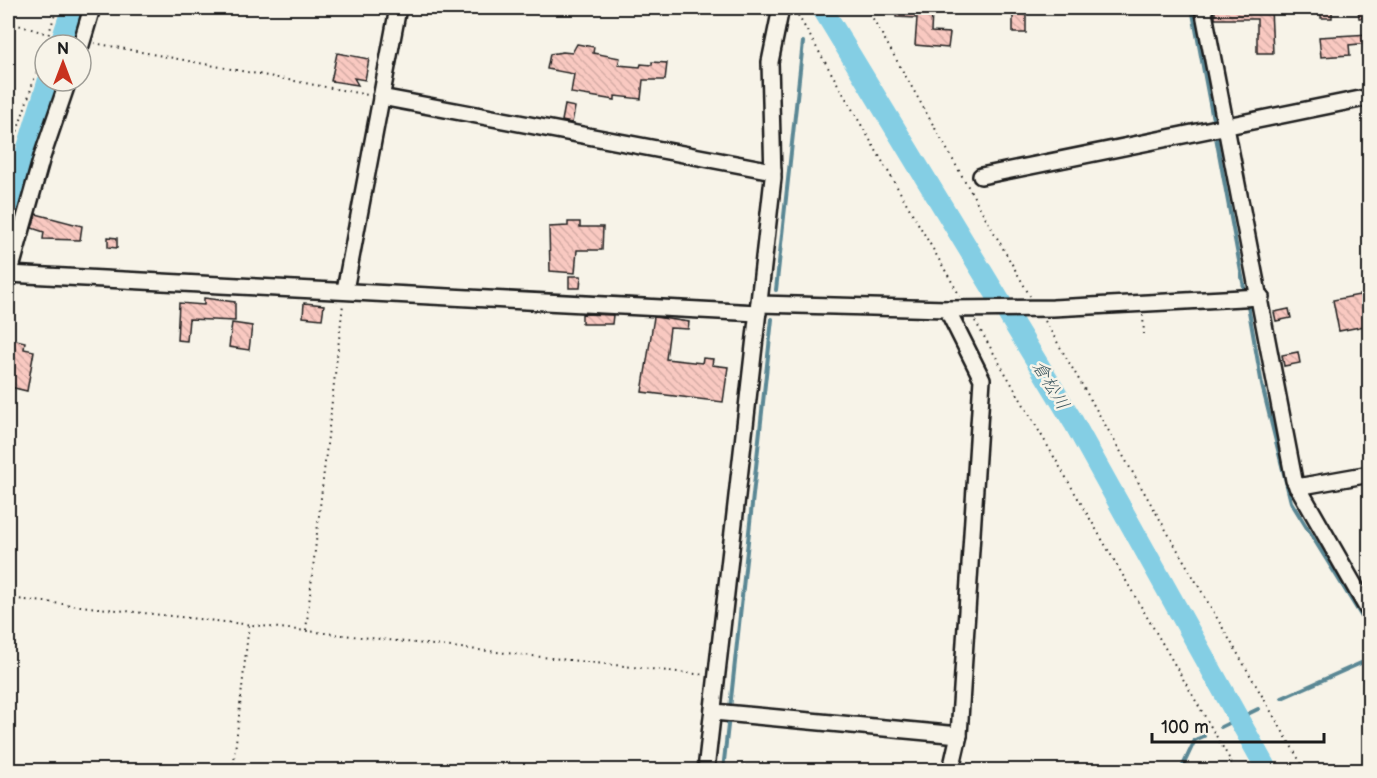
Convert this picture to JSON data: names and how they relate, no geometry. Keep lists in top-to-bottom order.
{
  "water": ["倉松川"],
  "scale_bar": "100 m",
  "north": "top"
}
